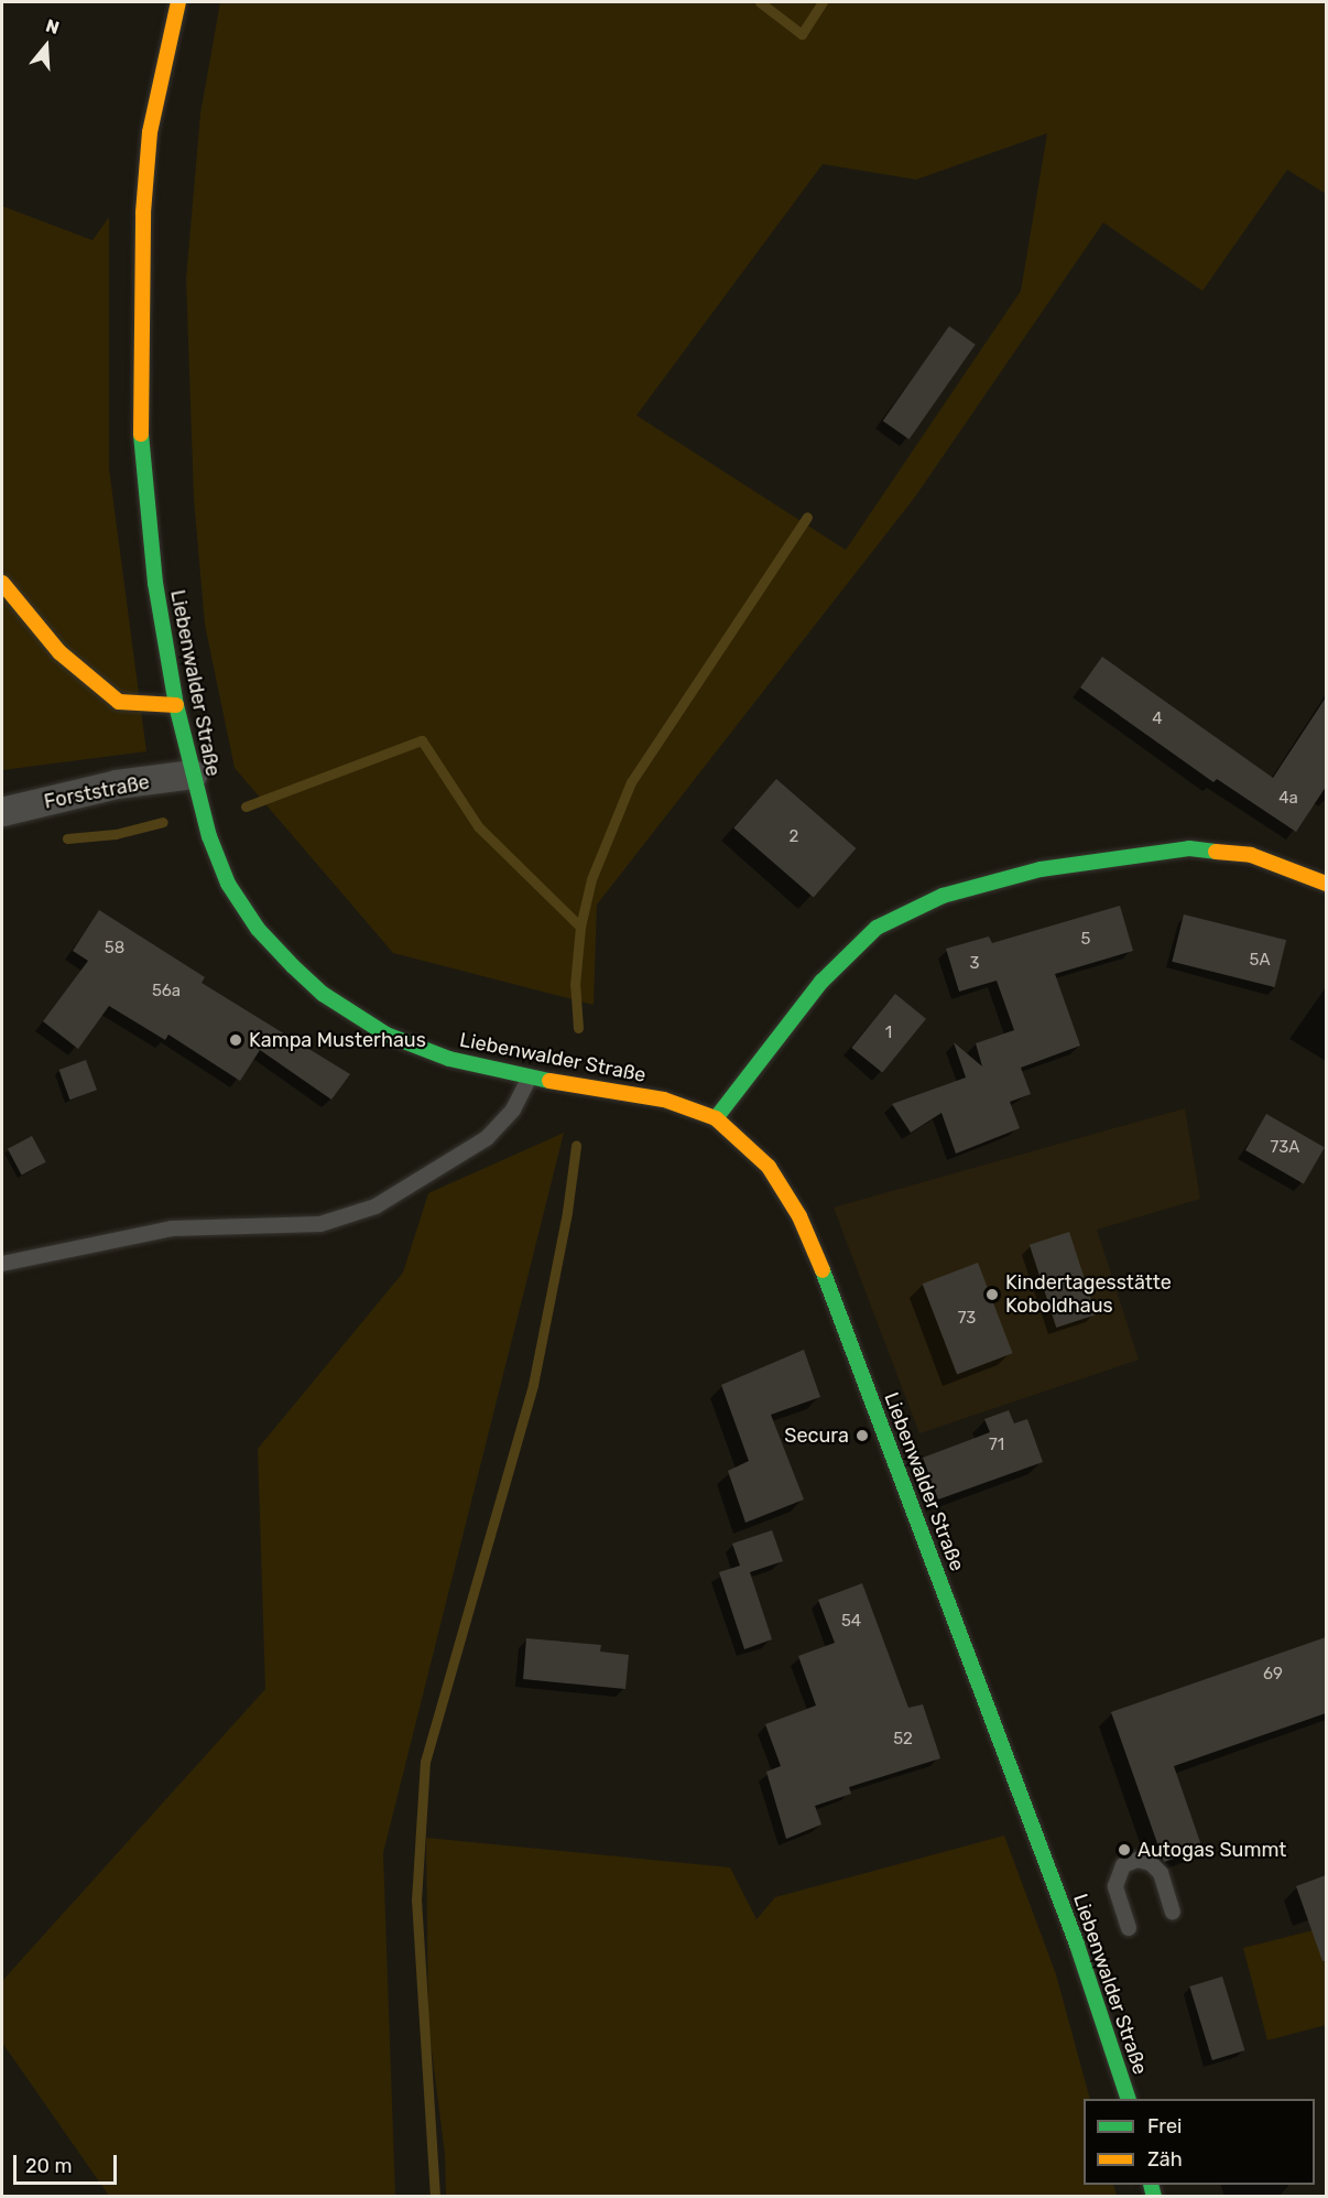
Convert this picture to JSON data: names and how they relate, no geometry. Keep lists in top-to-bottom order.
{
  "streets": {
    "main road": ["Liebenwalder Straße"],
    "street": ["Forststraße"]
  },
  "crossings": [
    ["Liebenwalder Straße", "Forststraße"]
  ],
  "places": [
    "Kampa Musterhaus",
    "Kindertagesstätte Koboldhaus",
    "Secura",
    "Autogas Summt"
  ],
  "house_numbers": [
    "4",
    "4a",
    "2",
    "5",
    "58",
    "5A",
    "3",
    "56a",
    "1",
    "73A",
    "73",
    "71",
    "54",
    "69",
    "52"
  ],
  "legend": ["Frei", "Zäh"],
  "scale_bar": "20 m",
  "north": "top"
}
